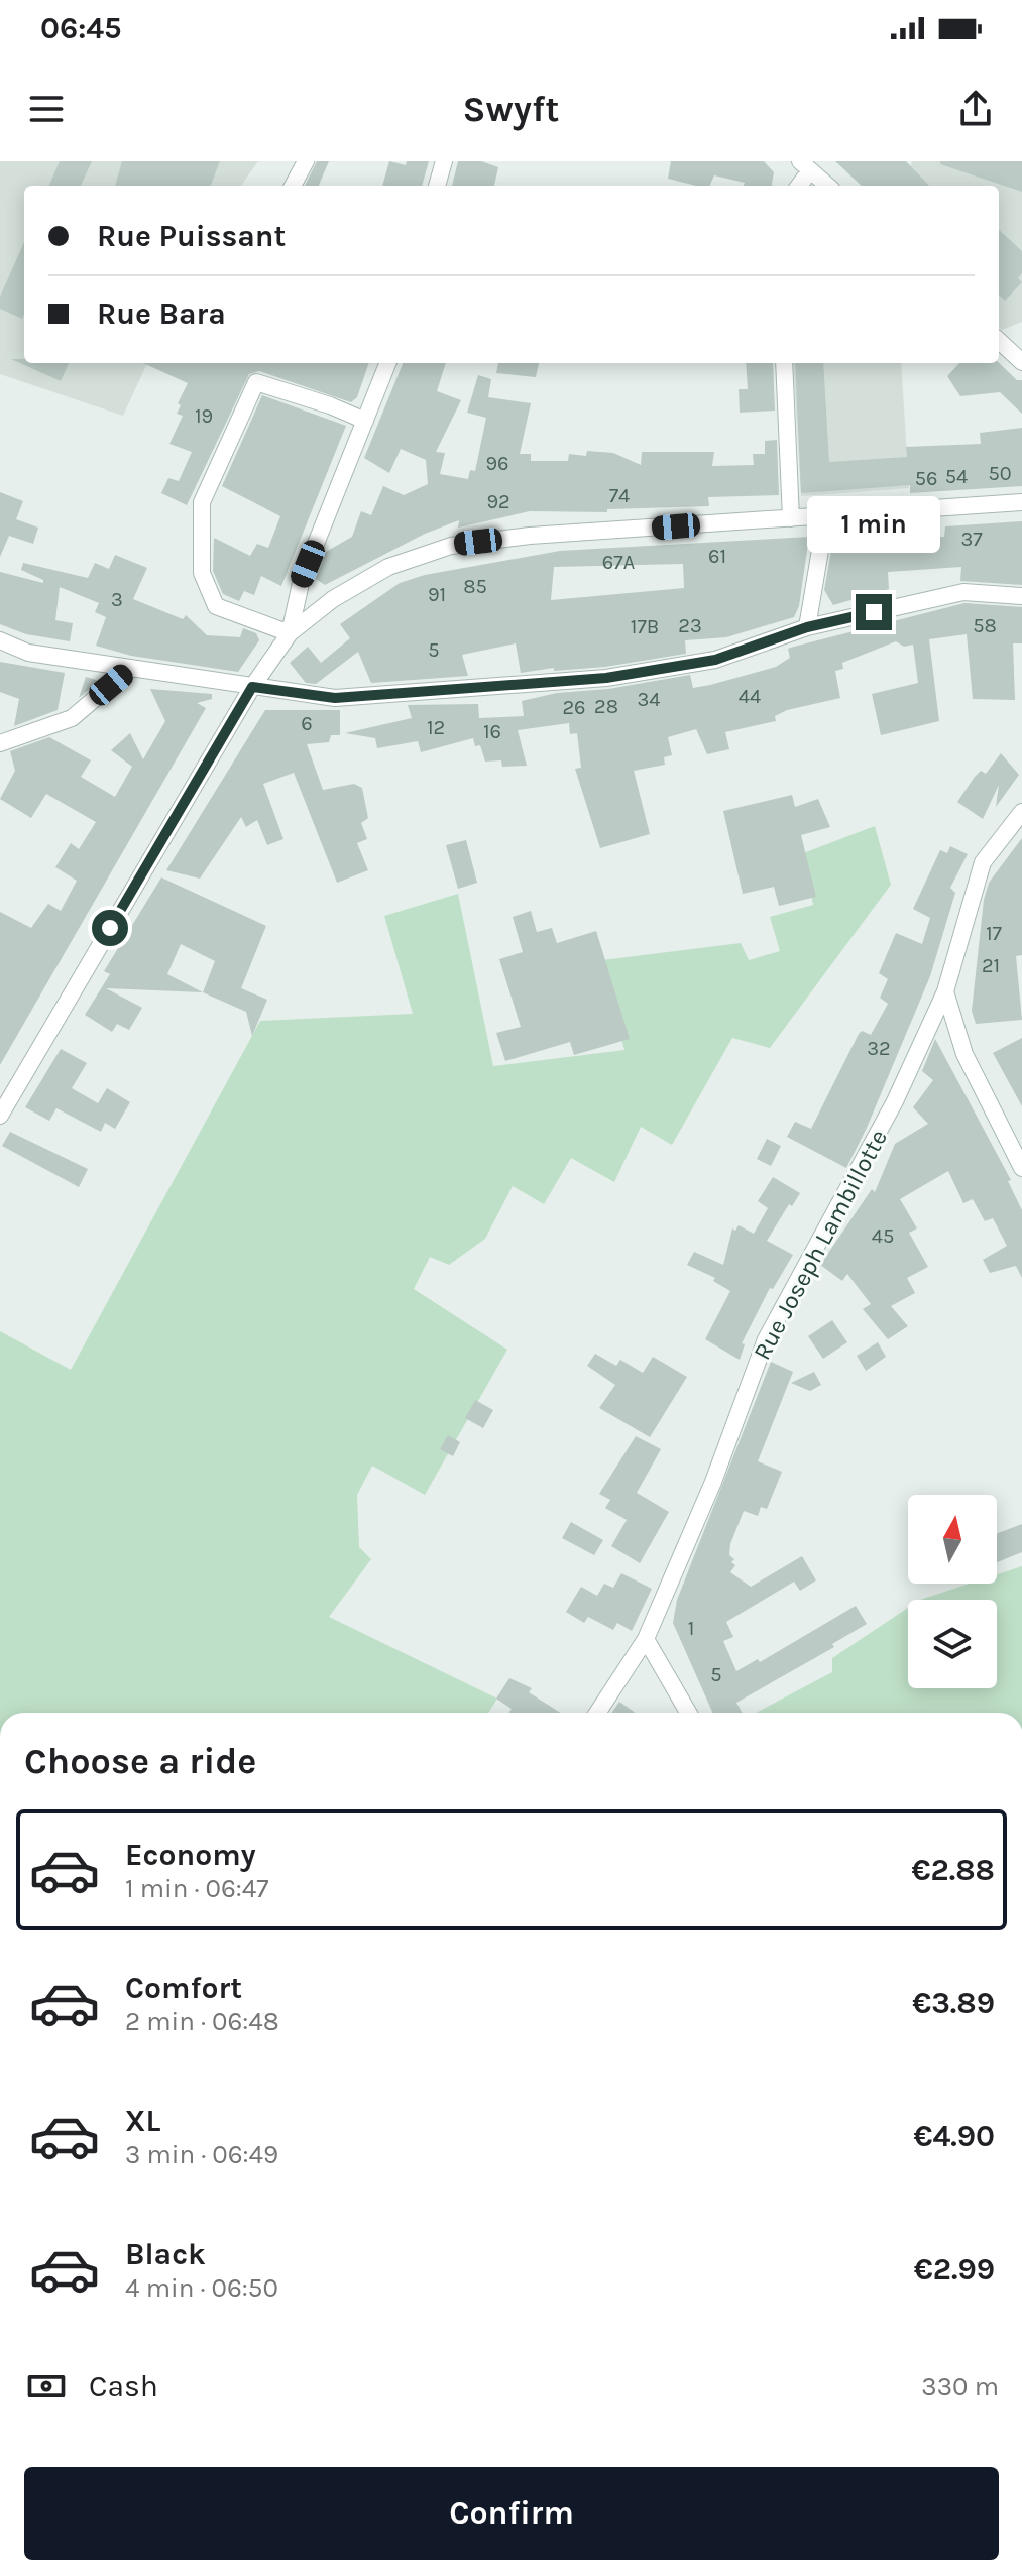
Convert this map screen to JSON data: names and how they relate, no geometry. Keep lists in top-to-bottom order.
{
  "streets": {
    "street": ["Rue Joseph Lambillotte"]
  },
  "house_numbers": [
    "19",
    "96",
    "50",
    "54",
    "56",
    "74",
    "92",
    "37",
    "61",
    "67A",
    "85",
    "91",
    "3",
    "23",
    "58",
    "17B",
    "5",
    "44",
    "34",
    "28",
    "26",
    "6",
    "12",
    "16",
    "17",
    "21",
    "32",
    "45",
    "1",
    "5"
  ],
  "north": "top",
  "page": {
    "status": "06:45",
    "header": "Swyft",
    "banner": ["Rue Puissant", "Rue Bara"],
    "bubble": "1 min",
    "heading": "Choose a ride",
    "list": [
      {
        "name": "Economy",
        "note": "1 min · 06:47",
        "value": "€2.88"
      },
      {
        "name": "Comfort",
        "note": "2 min · 06:48",
        "value": "€3.89"
      },
      {
        "name": "XL",
        "note": "3 min · 06:49",
        "value": "€4.90"
      },
      {
        "name": "Black",
        "note": "4 min · 06:50",
        "value": "€2.99"
      }
    ],
    "pay": ["Cash", "330 m"],
    "buttons": "Confirm"
  }
}
